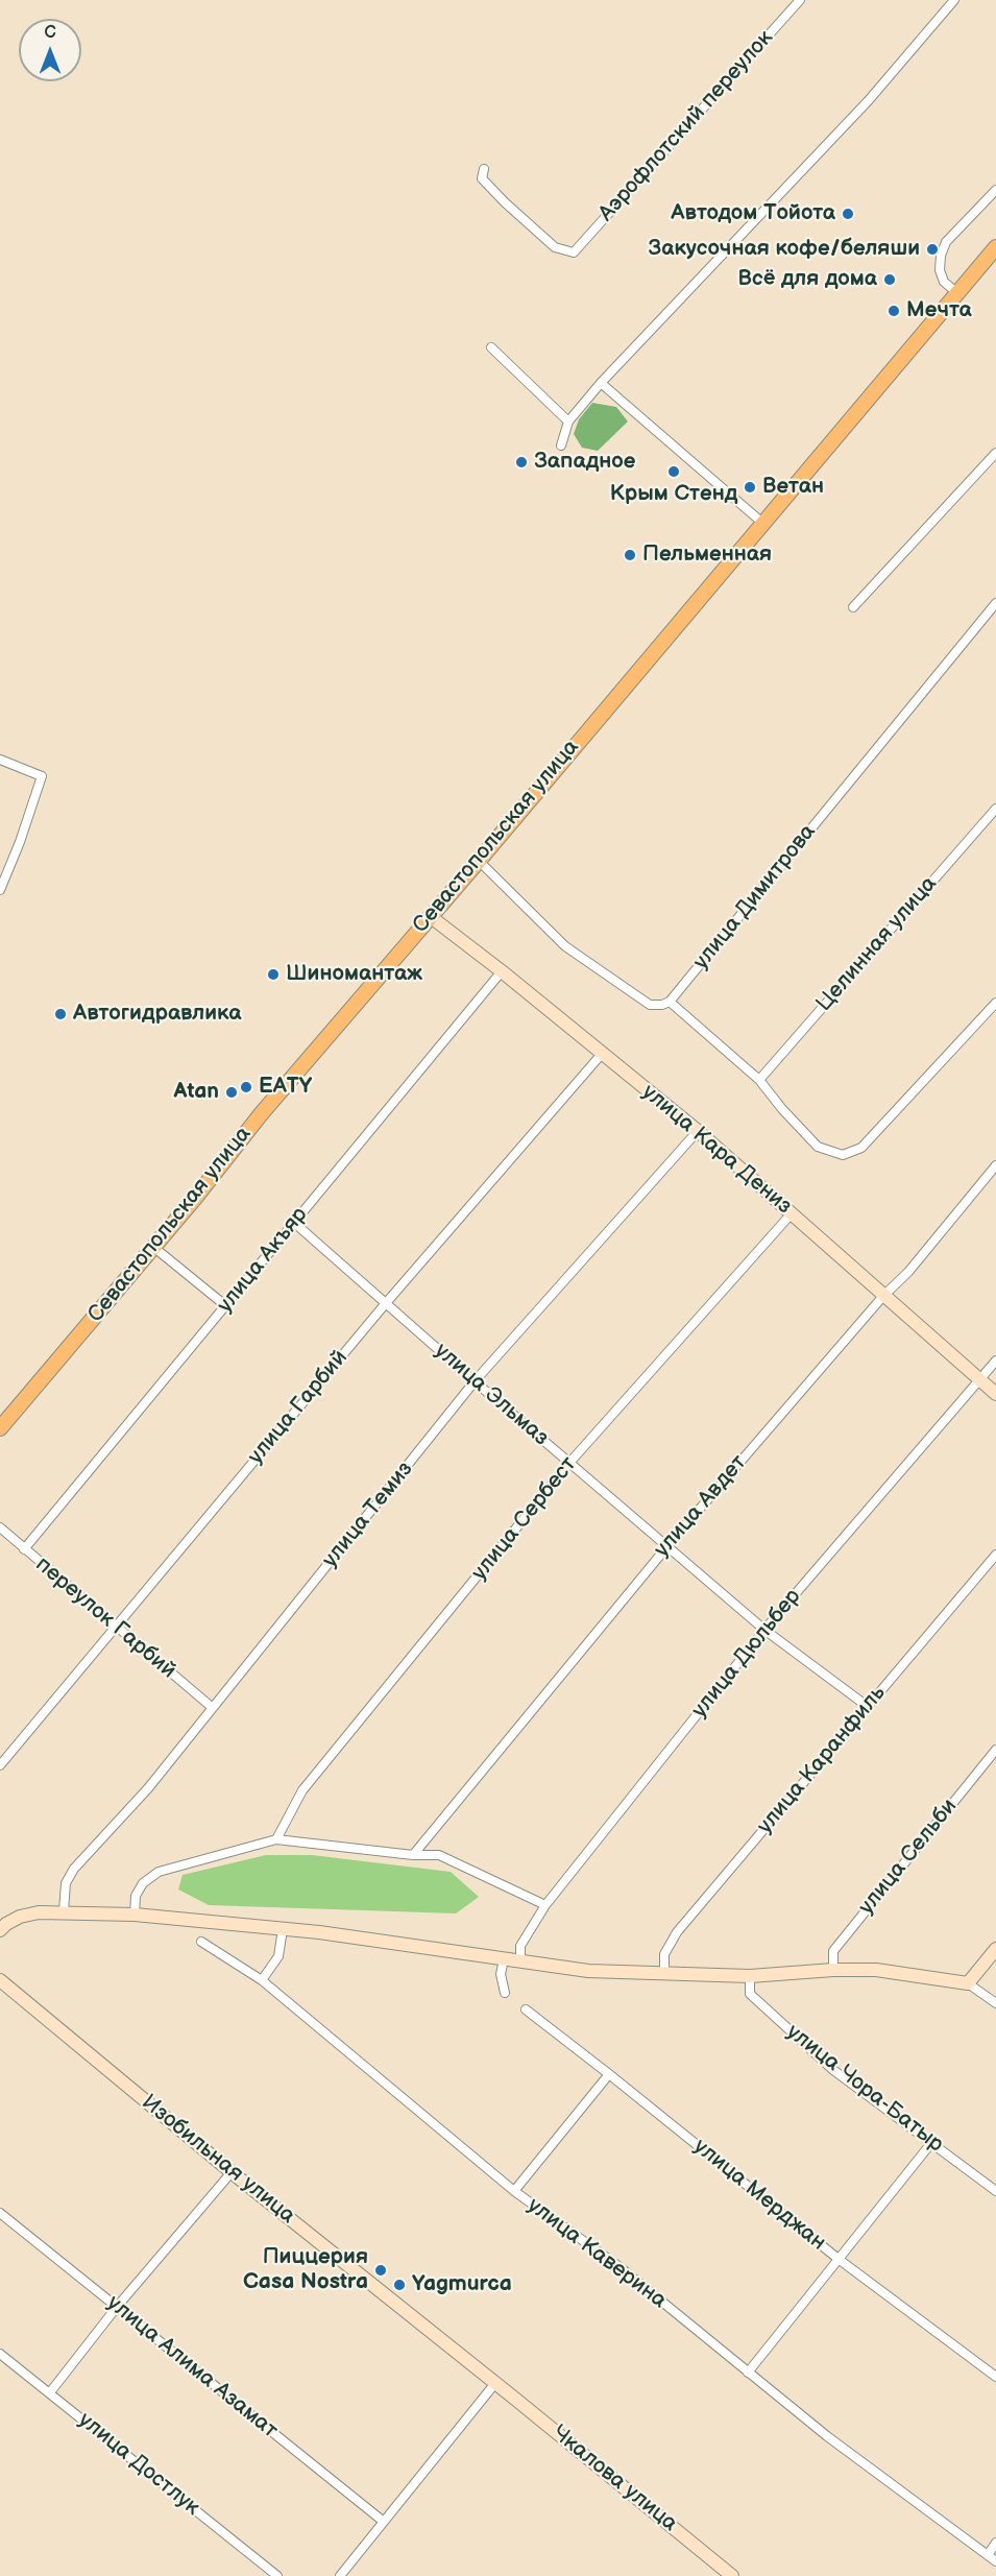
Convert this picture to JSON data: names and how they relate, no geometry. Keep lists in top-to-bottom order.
{
  "streets": {
    "main road": [
      "Севастопольская улица",
      "улица Кара Дениз",
      "Изобильная улица",
      "Чкалова улица"
    ],
    "street": [
      "Аэрофлотский переулок",
      "улица Димитрова",
      "Целинная улица",
      "улица Акъяр",
      "улица Эльмаз",
      "улица Гарбий",
      "улица Авдет",
      "улица Темиз",
      "улица Сербест",
      "переулок Гарбий",
      "улица Дюльбер",
      "улица Каранфиль",
      "улица Сельби",
      "улица Чора-Батыр",
      "улица Мерджан",
      "улица Каверина",
      "улица Алима Азамат",
      "улица Достлук"
    ]
  },
  "crossings": [
    ["Севастопольская улица", "улица Кара Дениз"],
    ["улица Кара Дениз", "улица Акъяр"],
    ["улица Кара Дениз", "улица Гарбий"],
    ["улица Кара Дениз", "улица Авдет"],
    ["улица Кара Дениз", "улица Темиз"],
    ["улица Кара Дениз", "улица Сербест"],
    ["улица Кара Дениз", "улица Дюльбер"],
    ["улица Акъяр", "улица Эльмаз"],
    ["улица Акъяр", "переулок Гарбий"],
    ["улица Эльмаз", "улица Гарбий"],
    ["улица Эльмаз", "улица Авдет"],
    ["улица Эльмаз", "улица Темиз"],
    ["улица Эльмаз", "улица Сербест"],
    ["улица Эльмаз", "улица Дюльбер"],
    ["улица Эльмаз", "улица Каранфиль"],
    ["улица Гарбий", "переулок Гарбий"],
    ["улица Темиз", "переулок Гарбий"],
    ["Изобильная улица", "Чкалова улица"]
  ],
  "places": [
    "Автодом Тойота",
    "Закусочная кофе/беляши",
    "Всё для дома",
    "Мечта",
    "Западное",
    "Крым Стенд",
    "Ветан",
    "Пельменная",
    "Шиномантаж",
    "Автогидравлика",
    "EАTY",
    "Atan",
    "Пиццерия Casa Nostra",
    "Yagmurca"
  ],
  "north": "top"
}
